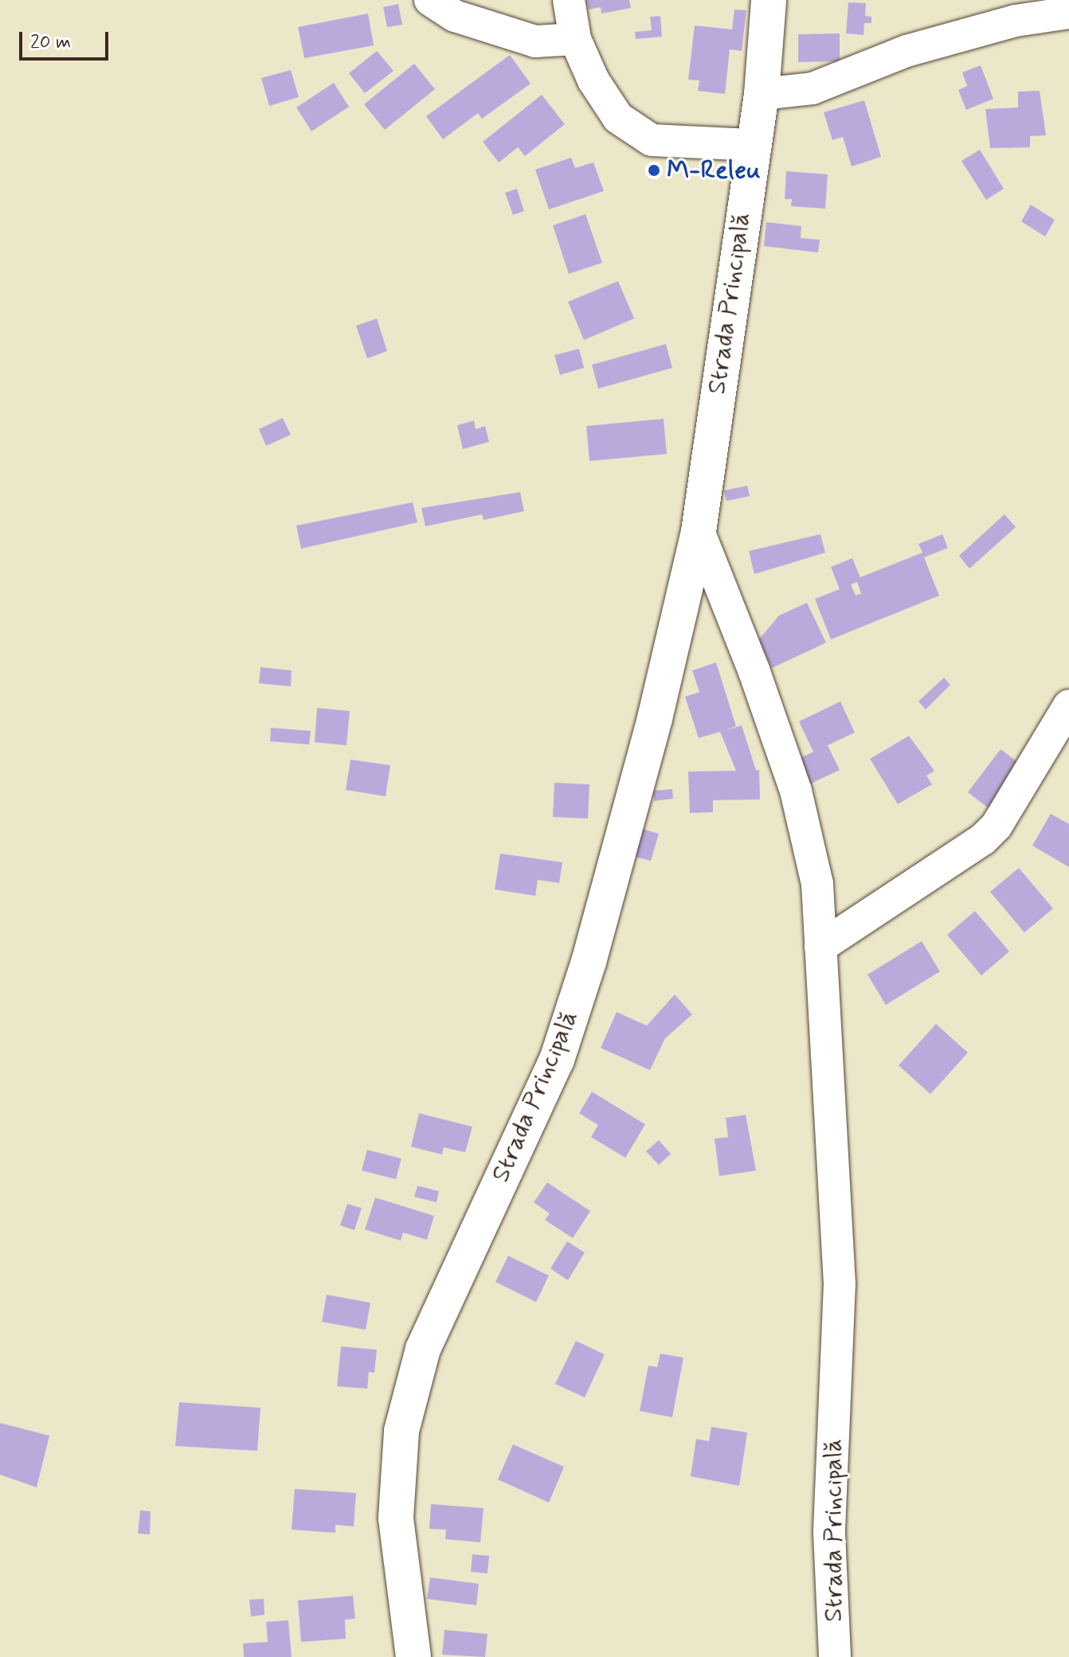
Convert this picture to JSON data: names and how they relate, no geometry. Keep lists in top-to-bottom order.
{
  "streets": {
    "street": ["Strada Principală"]
  },
  "places": ["M-Releu"],
  "scale_bar": "20 m"
}
